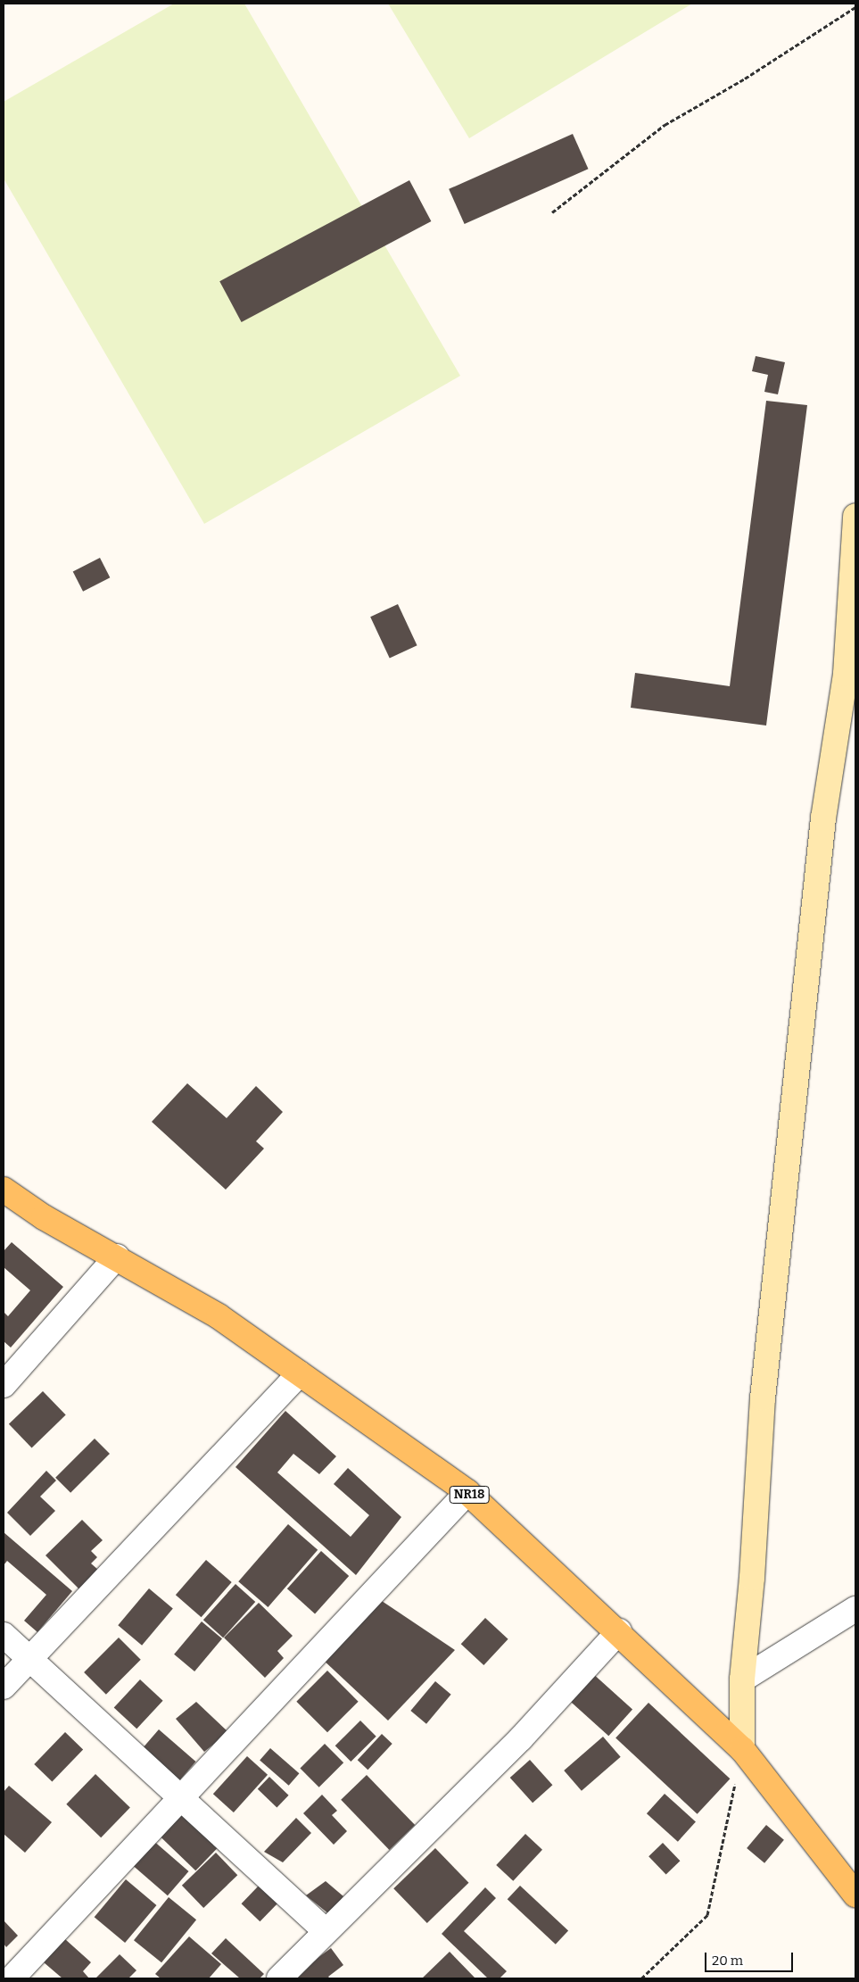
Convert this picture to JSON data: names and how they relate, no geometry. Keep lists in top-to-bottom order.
{
  "streets": {
    "main road": ["NR18"]
  },
  "scale_bar": "20 m"
}
